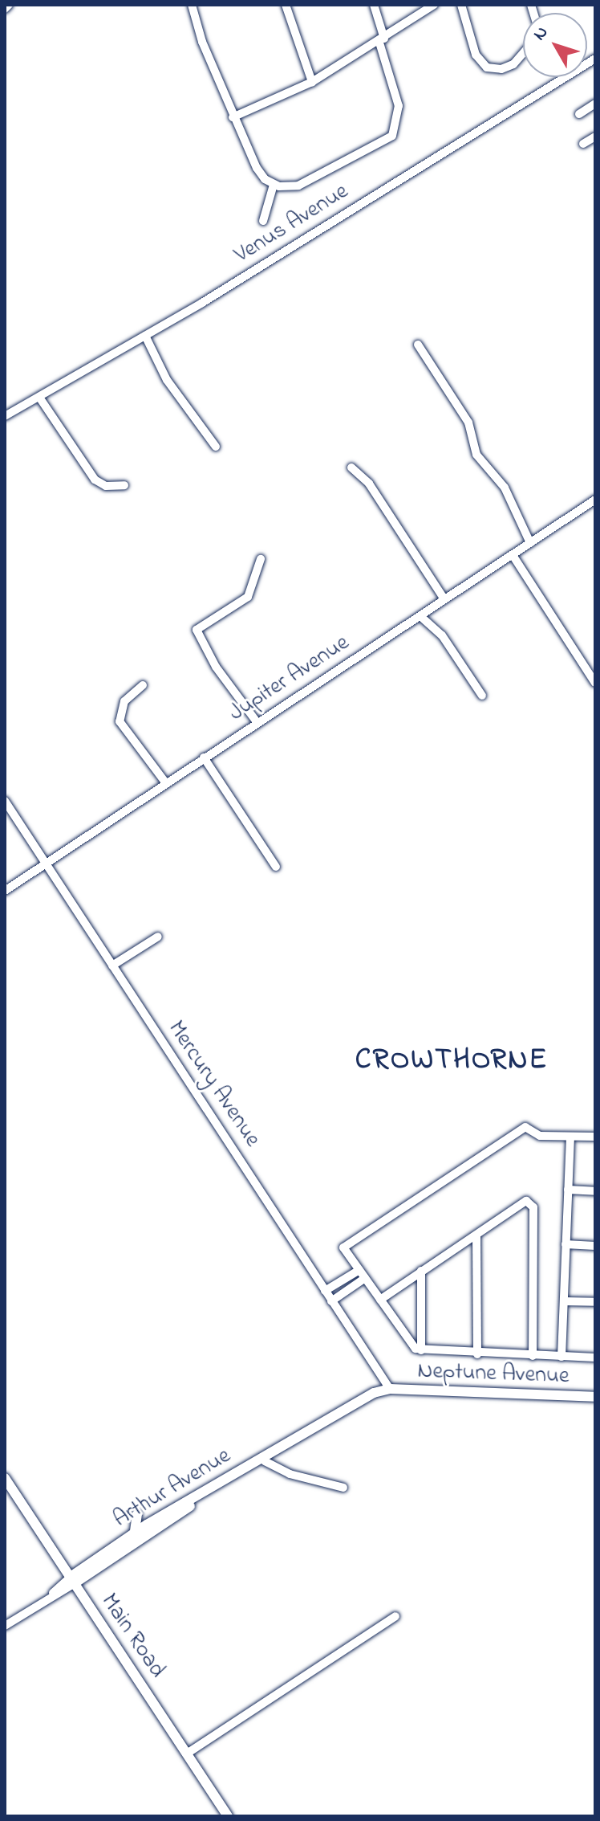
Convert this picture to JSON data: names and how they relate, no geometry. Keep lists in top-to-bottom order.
{
  "streets": {
    "main road": ["Neptune Avenue", "Arthur Avenue", "Main Road"],
    "street": ["Venus Avenue", "Jupiter Avenue", "Mercury Avenue"]
  },
  "crossings": [
    ["Jupiter Avenue", "Mercury Avenue"],
    ["Mercury Avenue", "Neptune Avenue"],
    ["Mercury Avenue", "Arthur Avenue"],
    ["Neptune Avenue", "Arthur Avenue"],
    ["Arthur Avenue", "Main Road"]
  ],
  "districts": ["CROWTHORNE"],
  "north": "top left"
}
